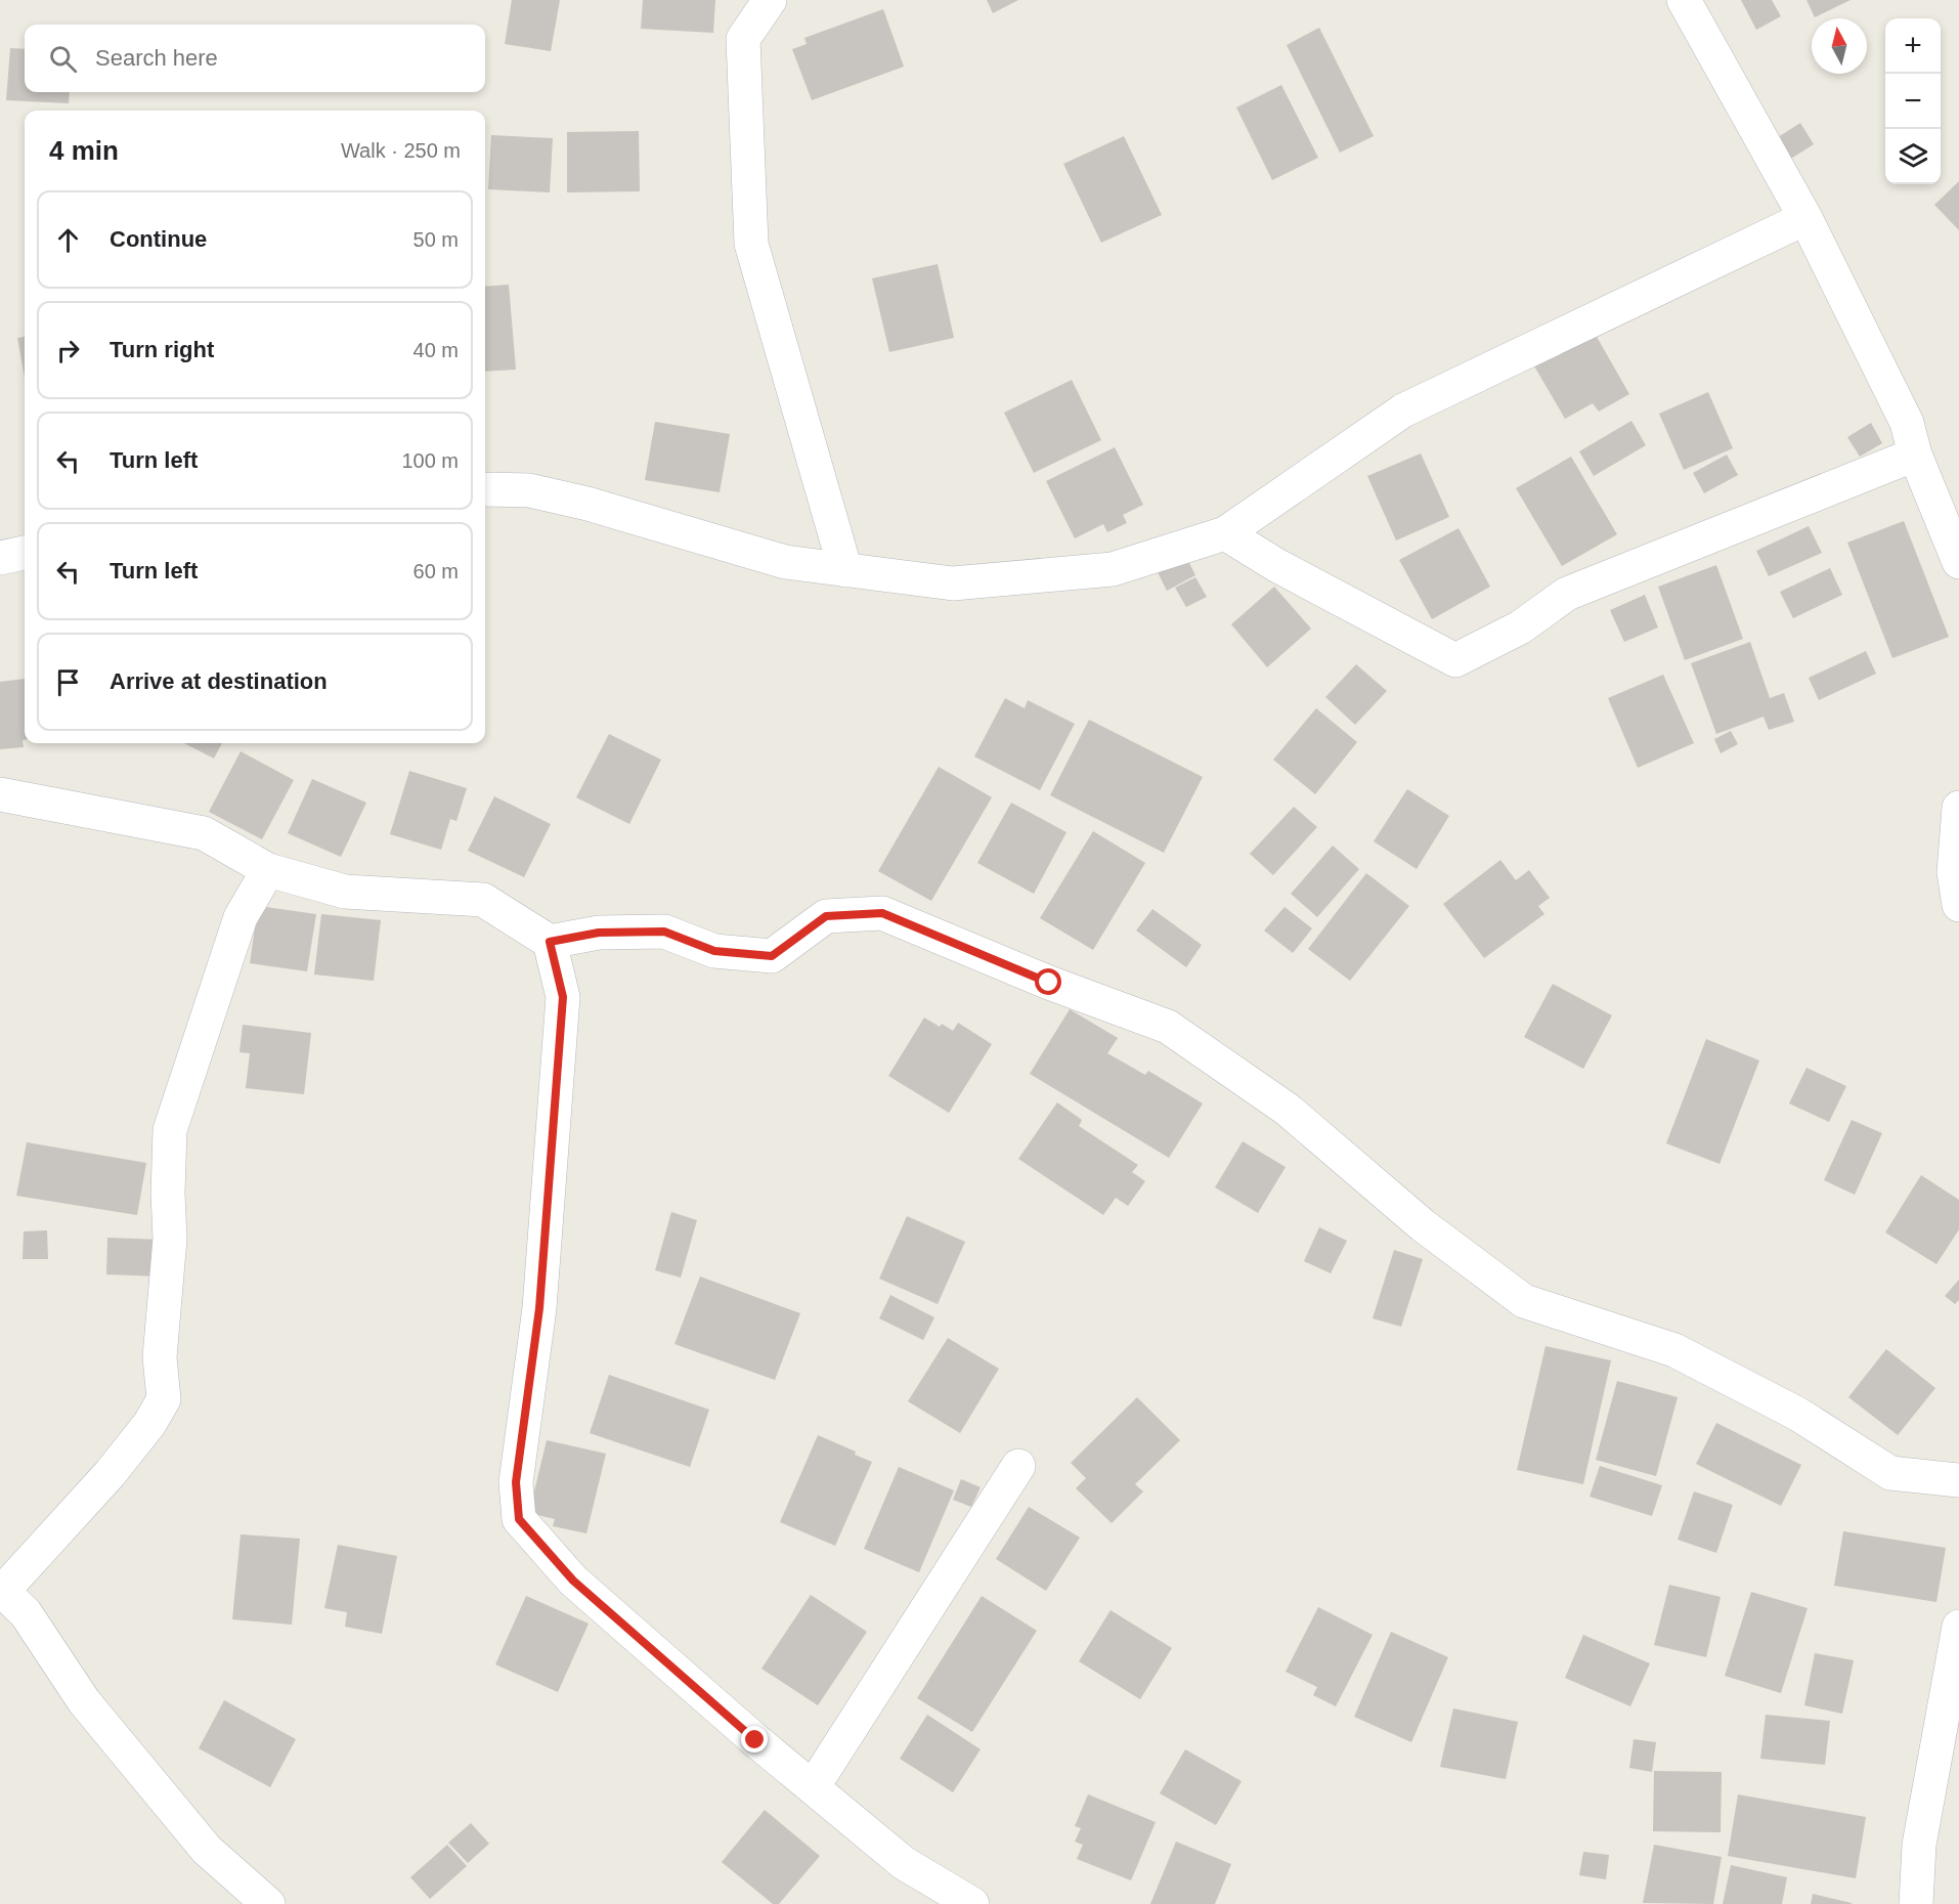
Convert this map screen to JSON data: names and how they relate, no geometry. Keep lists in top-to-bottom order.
{
  "north": "top",
  "page": {
    "map_buttons": ["+", "−"],
    "search": "Search here",
    "heading": ["4 min", "Walk · 250 m"],
    "list": [
      ["Continue", "50 m"],
      ["Turn right", "40 m"],
      ["Turn left", "100 m"],
      ["Turn left", "60 m"],
      "Arrive at destination"
    ]
  }
}
